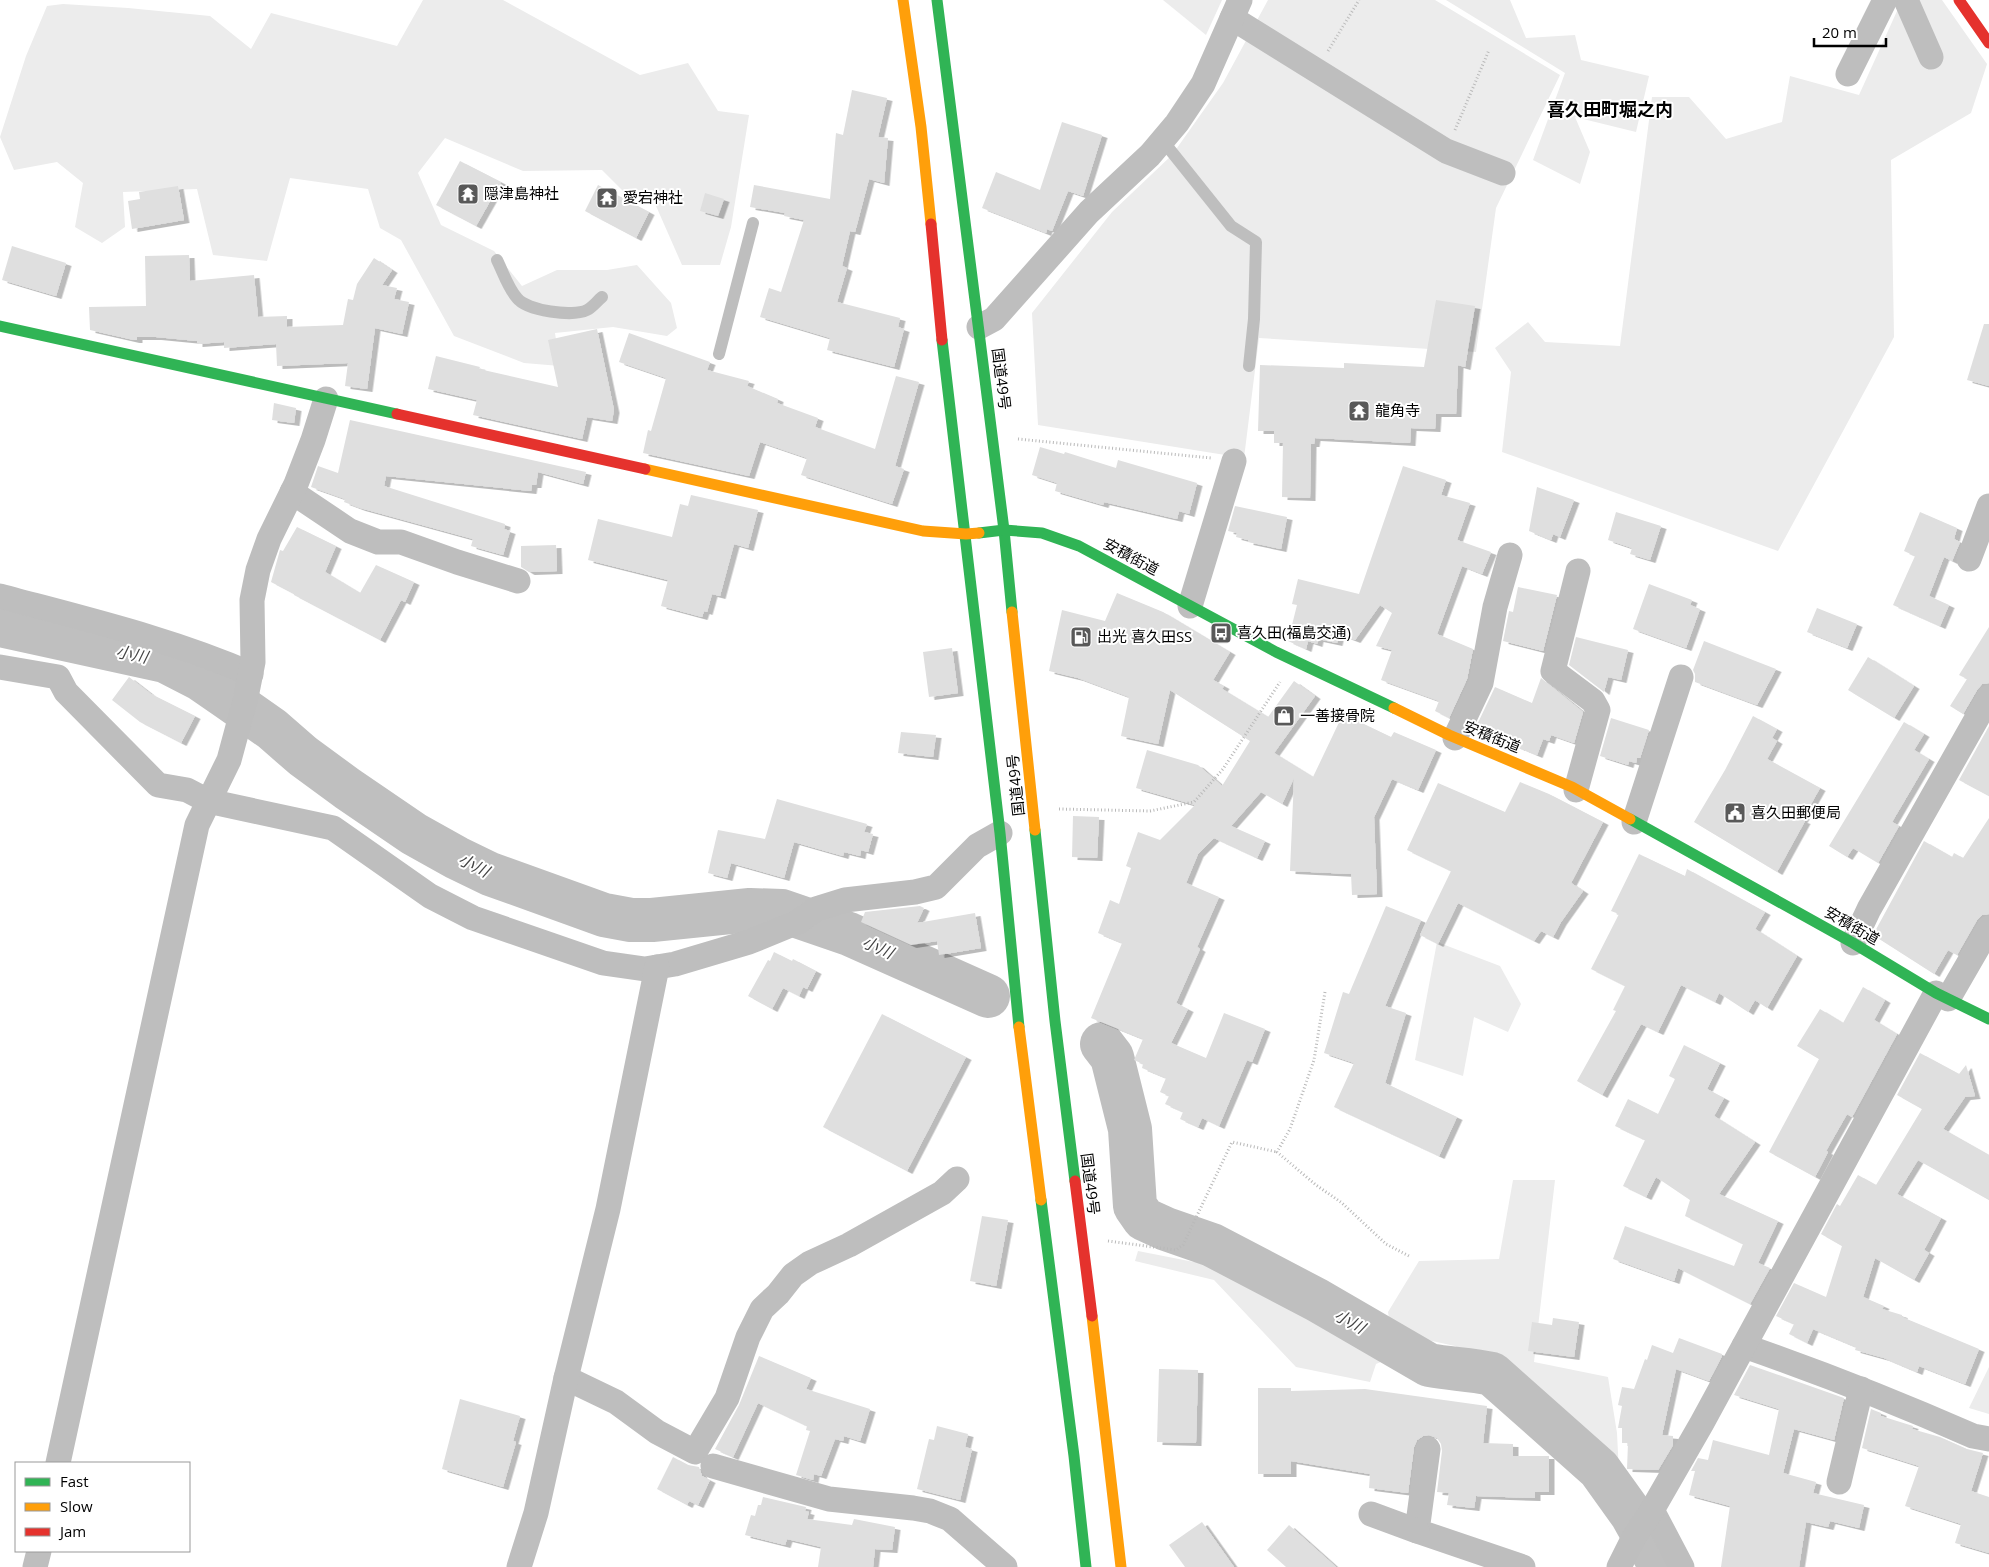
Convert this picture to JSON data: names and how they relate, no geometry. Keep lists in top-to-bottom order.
{
  "streets": {
    "main road": ["国道49号", "安積街道"]
  },
  "crossings": [
    ["国道49号", "安積街道"]
  ],
  "districts": ["喜久田町堀之内"],
  "water": ["小川"],
  "places": {
    "temple": ["隠津島神社", "愛宕神社", "龍角寺"],
    "bus stop": ["喜久田(福島交通)"],
    "fuel station": ["出光 喜久田SS"],
    "shop": ["一善接骨院"],
    "public building": ["喜久田郵便局"]
  },
  "legend": ["Fast", "Slow", "Jam"],
  "scale_bar": "20 m"
}
